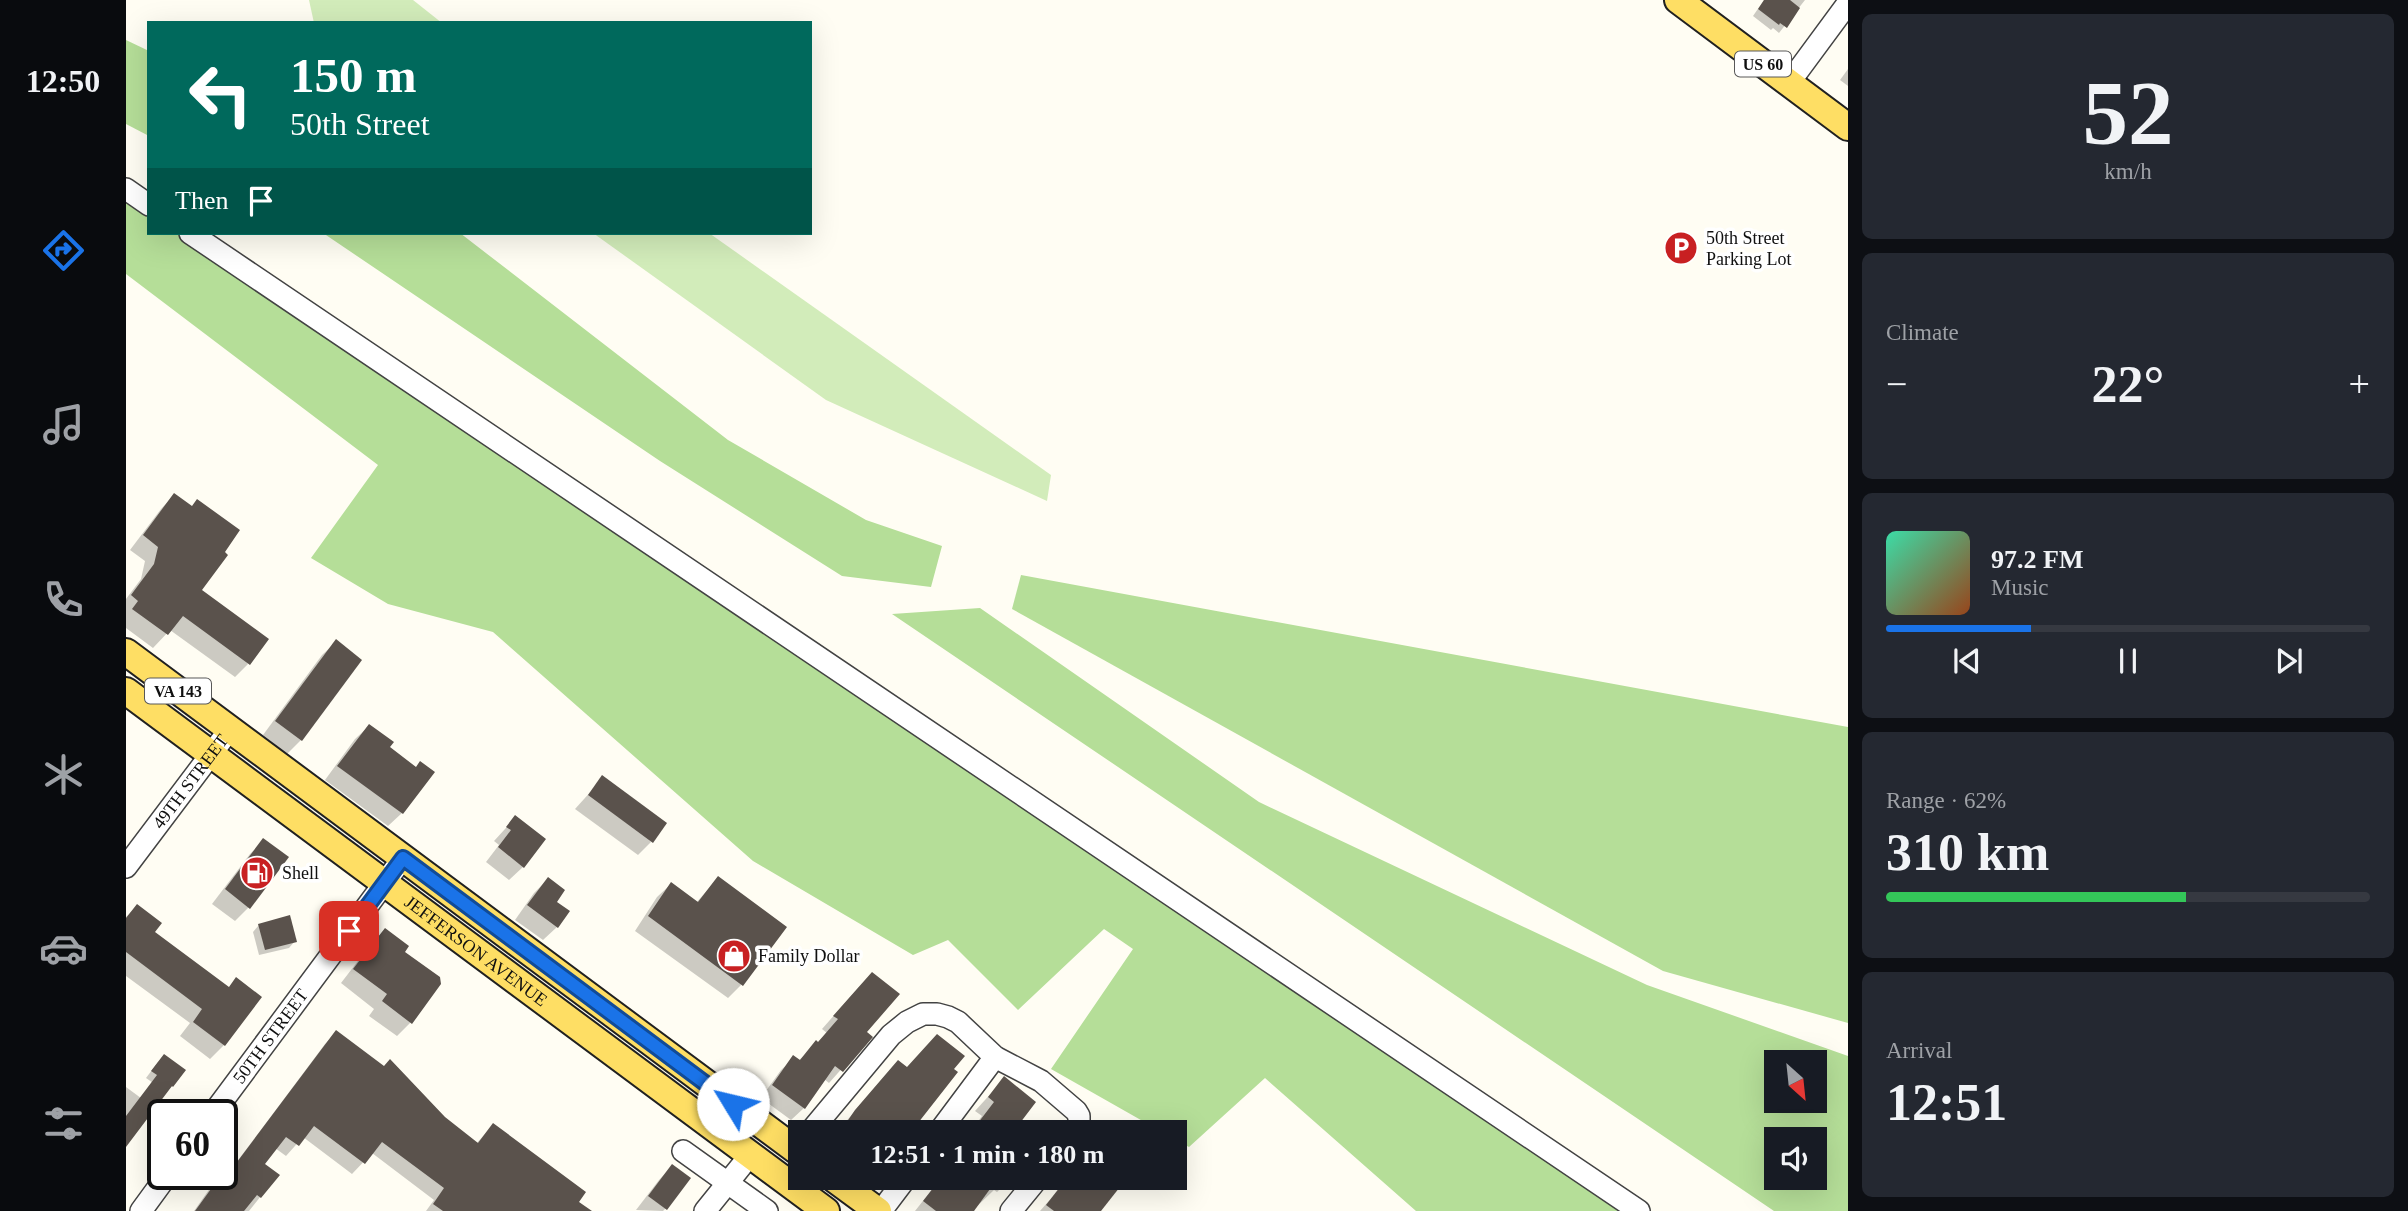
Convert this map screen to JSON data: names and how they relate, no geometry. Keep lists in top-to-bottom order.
{
  "streets": {
    "main road": ["US 60", "VA 143", "JEFFERSON AVENUE"],
    "street": ["49TH STREET", "50TH STREET"]
  },
  "crossings": [
    ["49TH STREET", "JEFFERSON AVENUE"],
    ["JEFFERSON AVENUE", "50TH STREET"]
  ],
  "places": {
    "parking": ["50th Street Parking Lot"],
    "fuel station": ["Shell"],
    "shop": ["Family Dollar"]
  },
  "north": "bottom right",
  "page": {
    "tabs": "12:50",
    "tile": [
      ["52", "km/h"],
      "Climate",
      ["Range · 62%", "310 km"],
      ["Arrival", "12:51"]
    ],
    "turn": ["150 m", "50th Street"],
    "then": "Then",
    "heat": ["−", "22°", "+"],
    "song": ["97.2 FM", "Music"],
    "limit": "60",
    "trip": "12:51 · 1 min · 180 m"
  }
}
